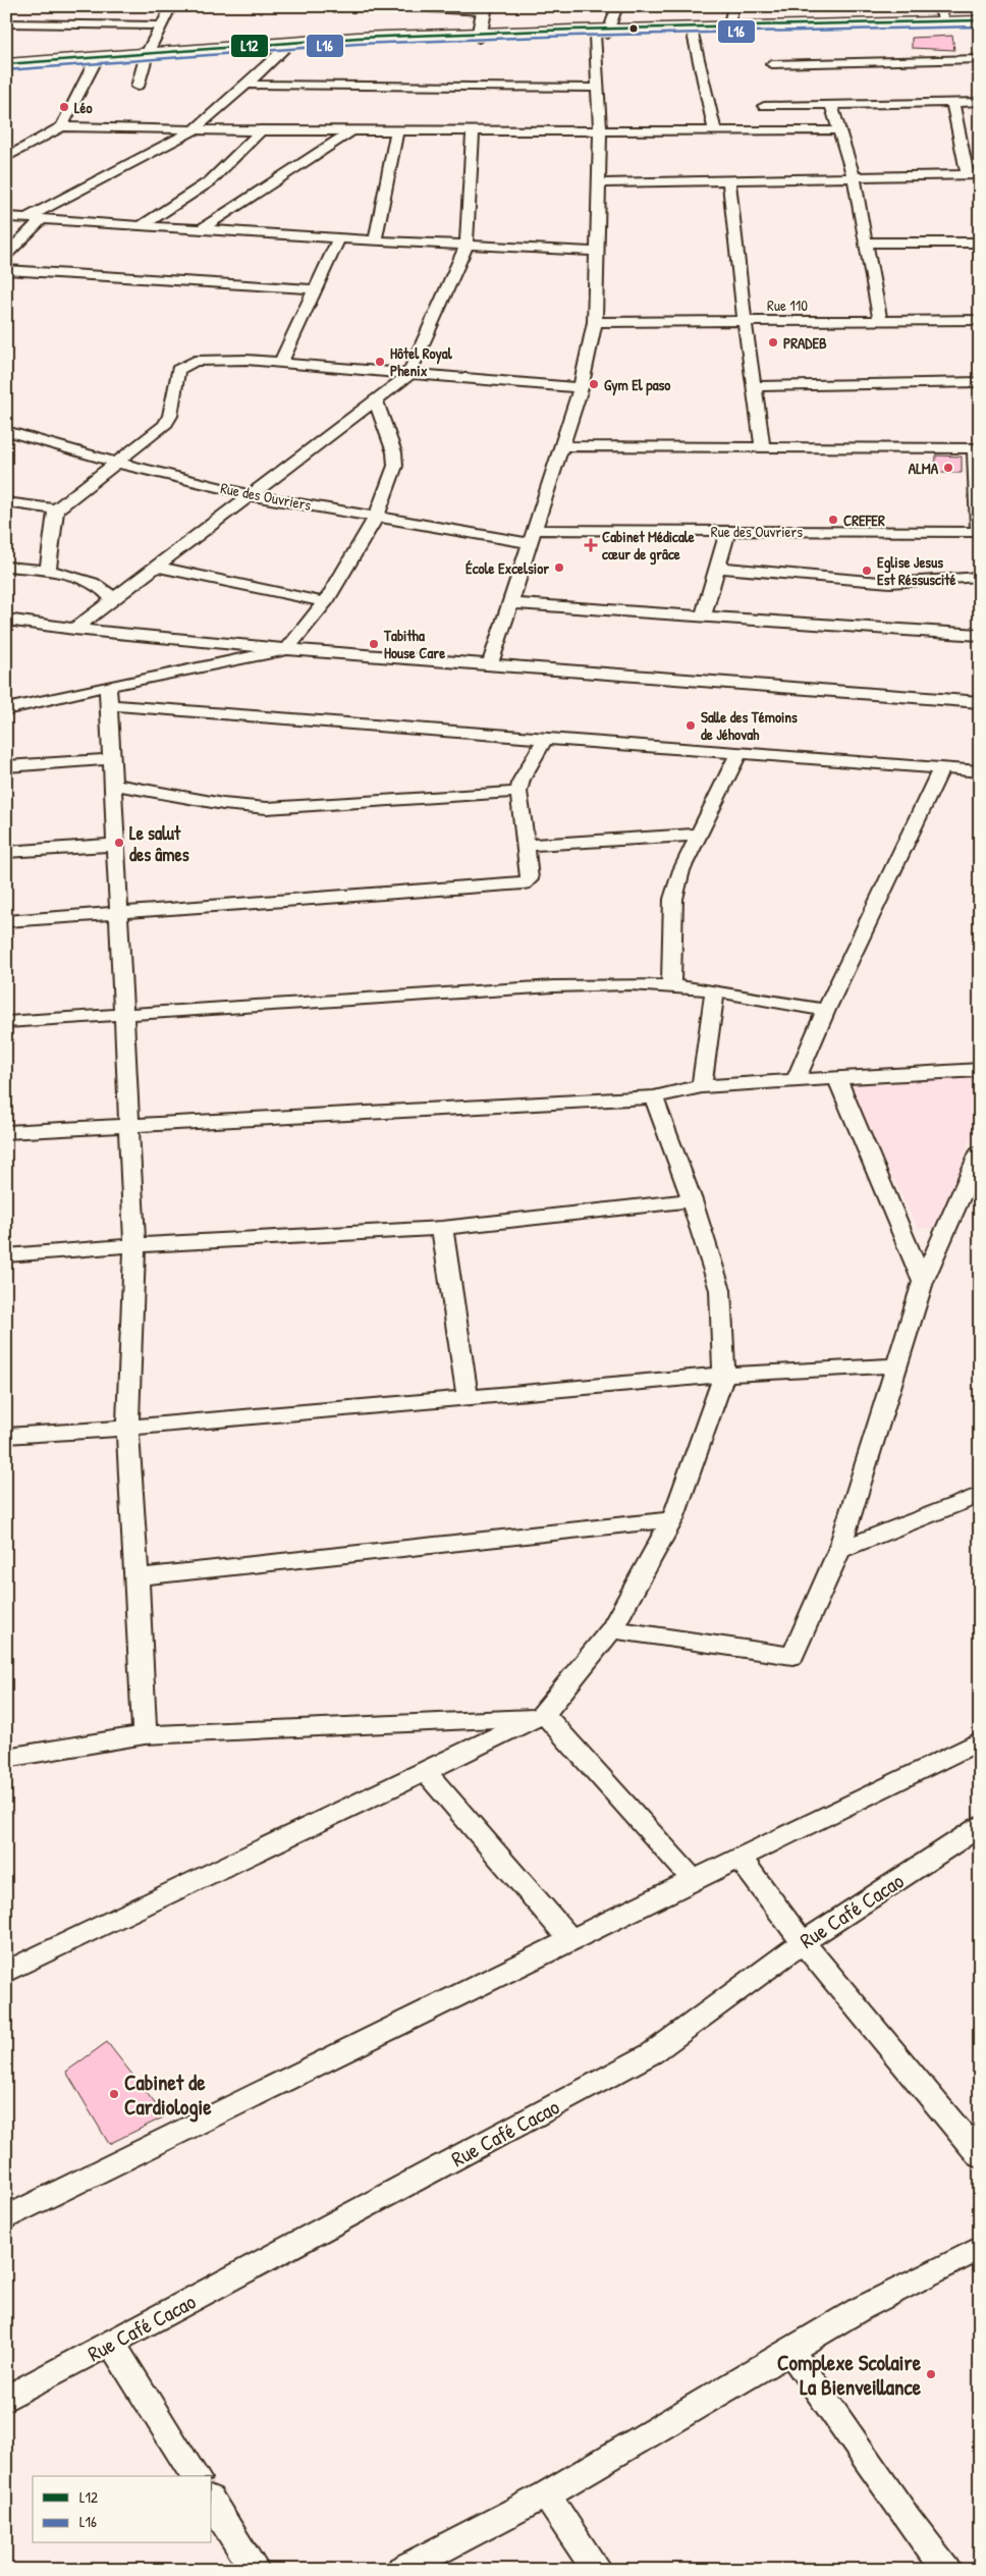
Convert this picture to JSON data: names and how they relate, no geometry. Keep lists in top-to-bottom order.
{
  "streets": {
    "street": ["Rue 110", "Rue des Ouvriers", "Rue Café Cacao"]
  },
  "places": {
    "other": [
      "Léo",
      "PRADEB",
      "Hôtel Royal Phenix",
      "Gym El paso",
      "ALMA",
      "CREFER",
      "École Excelsior",
      "Eglise Jesus Est Réssuscité",
      "Tabitha House Care",
      "Salle des Témoins de Jéhovah",
      "Le salut des âmes",
      "Cabinet de Cardiologie",
      "Complexe Scolaire La Bienveillance"
    ],
    "health": ["Cabinet Médicale cœur de grâce"]
  },
  "lines": ["transit line L12", "transit line L16"],
  "legend": ["L12", "L16"]
}
